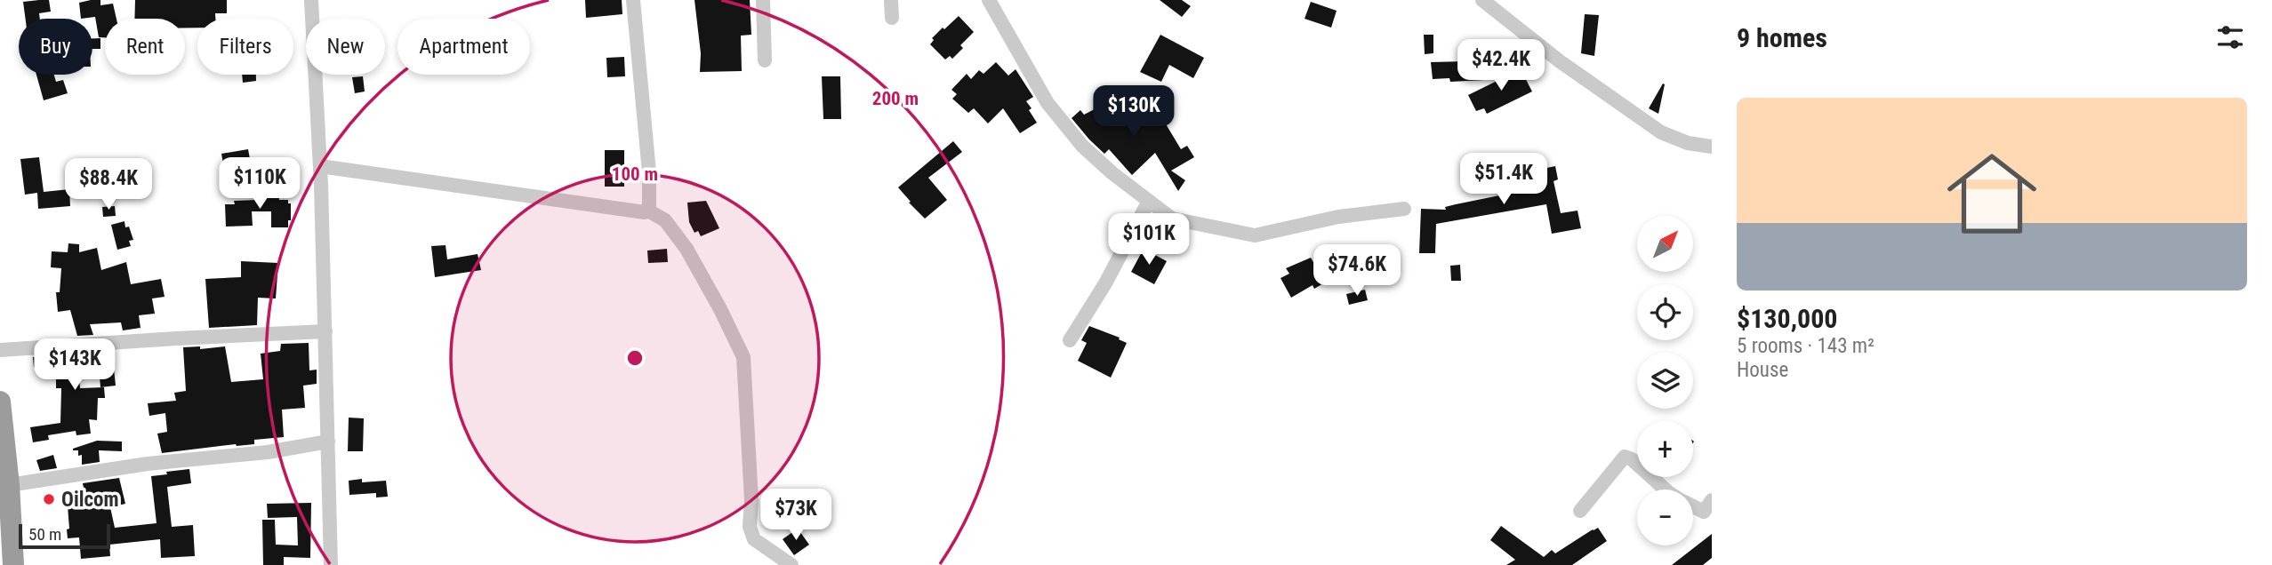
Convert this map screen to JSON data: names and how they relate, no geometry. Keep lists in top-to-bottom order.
{
  "places": ["Oilcom"],
  "scale_bar": "50 m",
  "north": "top right",
  "page": {
    "heading": "9 homes",
    "chip": [
      "Buy",
      "Rent",
      "Filters",
      "New",
      "Apartment"
    ],
    "price": [
      "$42.4K",
      "$130K",
      "$51.4K",
      "$110K",
      "$88.4K",
      "$101K",
      "$74.6K",
      "$143K",
      "$73K"
    ],
    "list": [
      {
        "name": "$130,000",
        "note": "5 rooms · 143 m² · House"
      }
    ],
    "map_buttons": ["+", "−"],
    "scale": "50 m"
  },
  "rings": ["200 m", "100 m"]
}
